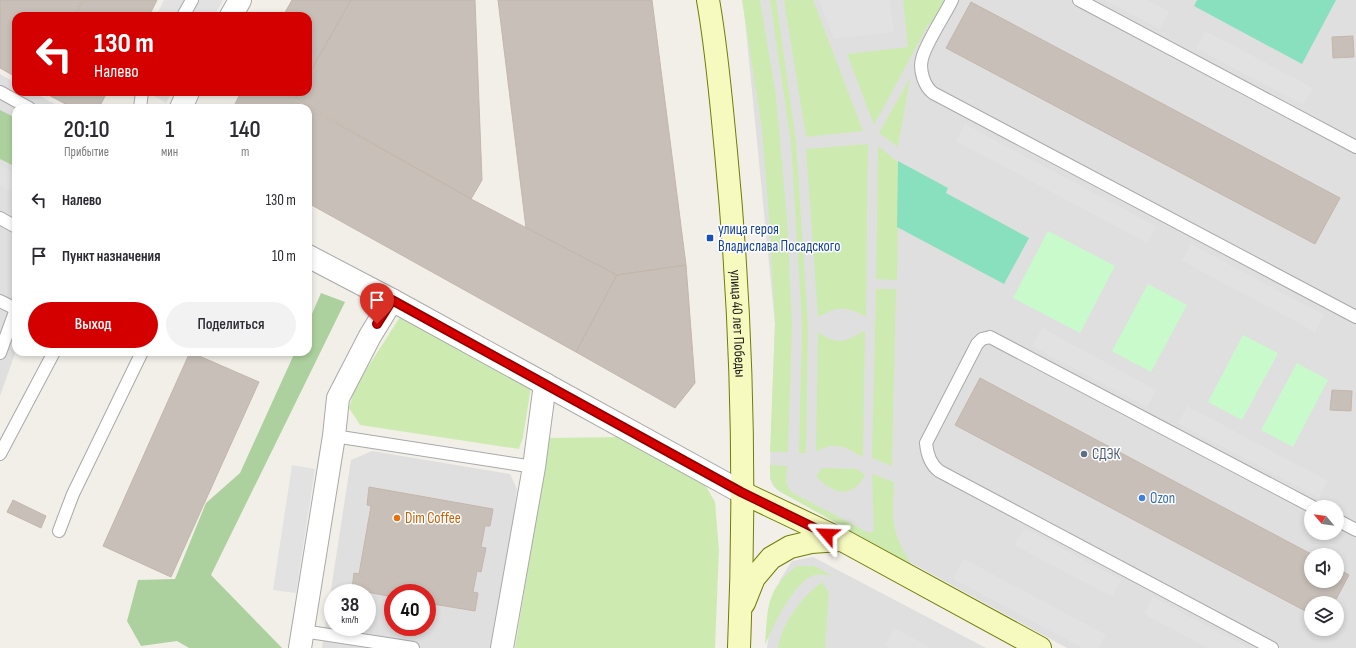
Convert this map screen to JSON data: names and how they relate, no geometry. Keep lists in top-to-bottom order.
{
  "streets": {
    "street": ["улица 40 лет Победы"]
  },
  "places": {
    "transit": ["улица героя Владислава Посадского"],
    "other": ["СДЭК", "Ozon", "Dim Coffee"]
  },
  "north": "top left",
  "page": {
    "turn": ["130 m", "Налево"],
    "eta": [
      "20:10",
      "Прибытие",
      "1",
      "мин",
      "140",
      "m"
    ],
    "list": [
      {
        "name": "Налево",
        "value": "130 m"
      },
      {
        "name": "Пункт назначения",
        "value": "10 m"
      }
    ],
    "buttons": ["Выход", "Поделиться"],
    "speed": "38 km/h",
    "limit": "40"
  }
}
